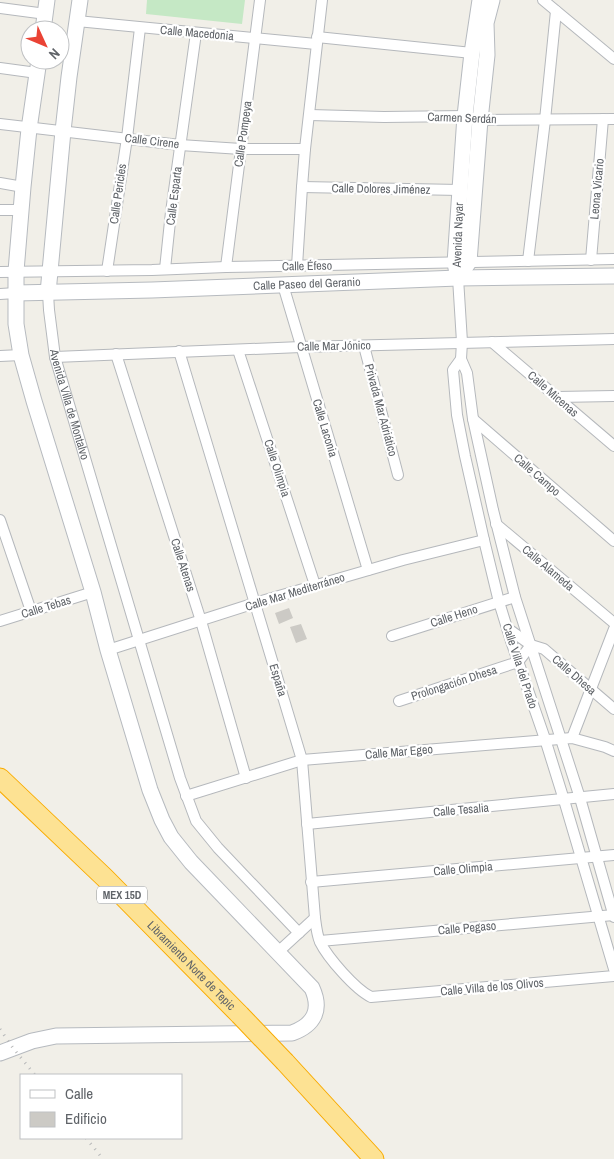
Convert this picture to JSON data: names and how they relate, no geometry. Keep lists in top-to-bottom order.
{
  "streets": {
    "highway": ["MEX 15D", "Libramiento Norte de Tepic"],
    "street": [
      "Calle Macedonia",
      "Carmen Serdán",
      "Calle Pompeya",
      "Calle Cirene",
      "Calle Dolores Jiménez",
      "Leona Vicario",
      "Calle Pericles",
      "Calle Esparta",
      "Avenida Nayar",
      "Calle Éfeso",
      "Calle Paseo del Geranio",
      "Calle Mar Jónico",
      "Calle Micenas",
      "Avenida Villa de Montalvo",
      "Privada Mar Adriático",
      "Calle Laconia",
      "Calle Olimpia",
      "Calle Campo",
      "Calle Atenas",
      "Calle Alameda",
      "Calle Mar Mediterráneo",
      "Calle Tebas",
      "Calle Heno",
      "Calle Villa del Prado",
      "Calle Dhesa",
      "España",
      "Prolongación Dhesa",
      "Calle Mar Egeo",
      "Calle Tesalia",
      "Calle Pegaso",
      "Calle Villa de los Olivos"
    ]
  },
  "crossings": [
    ["Calle Macedonia", "Calle Pompeya"],
    ["Calle Macedonia", "Calle Pericles"],
    ["Calle Macedonia", "Calle Esparta"],
    ["Calle Macedonia", "Avenida Nayar"],
    ["Calle Macedonia", "Avenida Villa de Montalvo"],
    ["Carmen Serdán", "Leona Vicario"],
    ["Carmen Serdán", "Avenida Nayar"],
    ["Calle Pompeya", "Calle Cirene"],
    ["Calle Pompeya", "Calle Éfeso"],
    ["Calle Cirene", "Calle Pericles"],
    ["Calle Cirene", "Calle Esparta"],
    ["Calle Cirene", "Avenida Villa de Montalvo"],
    ["Calle Dolores Jiménez", "Avenida Nayar"],
    ["Leona Vicario", "Calle Éfeso"],
    ["Calle Pericles", "Calle Éfeso"],
    ["Calle Esparta", "Calle Éfeso"],
    ["Avenida Nayar", "Calle Éfeso"],
    ["Avenida Nayar", "Calle Paseo del Geranio"],
    ["Avenida Nayar", "Calle Villa del Prado"],
    ["Calle Éfeso", "Avenida Villa de Montalvo"],
    ["Calle Paseo del Geranio", "Avenida Villa de Montalvo"],
    ["Calle Paseo del Geranio", "Calle Laconia"],
    ["Calle Paseo del Geranio", "Calle Villa del Prado"],
    ["Calle Mar Jónico", "Calle Micenas"],
    ["Calle Mar Jónico", "Avenida Villa de Montalvo"],
    ["Calle Mar Jónico", "Privada Mar Adriático"],
    ["Calle Mar Jónico", "Calle Laconia"],
    ["Calle Mar Jónico", "Calle Olimpia"],
    ["Calle Mar Jónico", "Calle Atenas"],
    ["Calle Mar Jónico", "Calle Villa del Prado"],
    ["Calle Mar Jónico", "España"],
    ["Avenida Villa de Montalvo", "Calle Mar Mediterráneo"],
    ["Avenida Villa de Montalvo", "Calle Mar Egeo"],
    ["Calle Laconia", "Calle Mar Mediterráneo"],
    ["Calle Olimpia", "Calle Mar Mediterráneo"],
    ["Calle Olimpia", "Calle Villa del Prado"],
    ["Calle Olimpia", "España"],
    ["Calle Campo", "Calle Villa del Prado"],
    ["Calle Atenas", "Calle Mar Mediterráneo"],
    ["Calle Atenas", "Calle Mar Egeo"],
    ["Calle Alameda", "Calle Villa del Prado"],
    ["Calle Mar Mediterráneo", "Calle Villa del Prado"],
    ["Calle Mar Mediterráneo", "España"],
    ["Calle Heno", "Calle Villa del Prado"],
    ["Calle Villa del Prado", "Calle Dhesa"],
    ["Calle Villa del Prado", "Prolongación Dhesa"],
    ["Calle Villa del Prado", "Calle Mar Egeo"],
    ["Calle Villa del Prado", "Calle Tesalia"],
    ["Calle Villa del Prado", "Calle Pegaso"],
    ["España", "Calle Mar Egeo"],
    ["España", "Calle Tesalia"],
    ["España", "Calle Pegaso"],
    ["España", "Calle Villa de los Olivos"]
  ],
  "legend": ["Calle", "Edificio"],
  "north": "bottom right"
}
